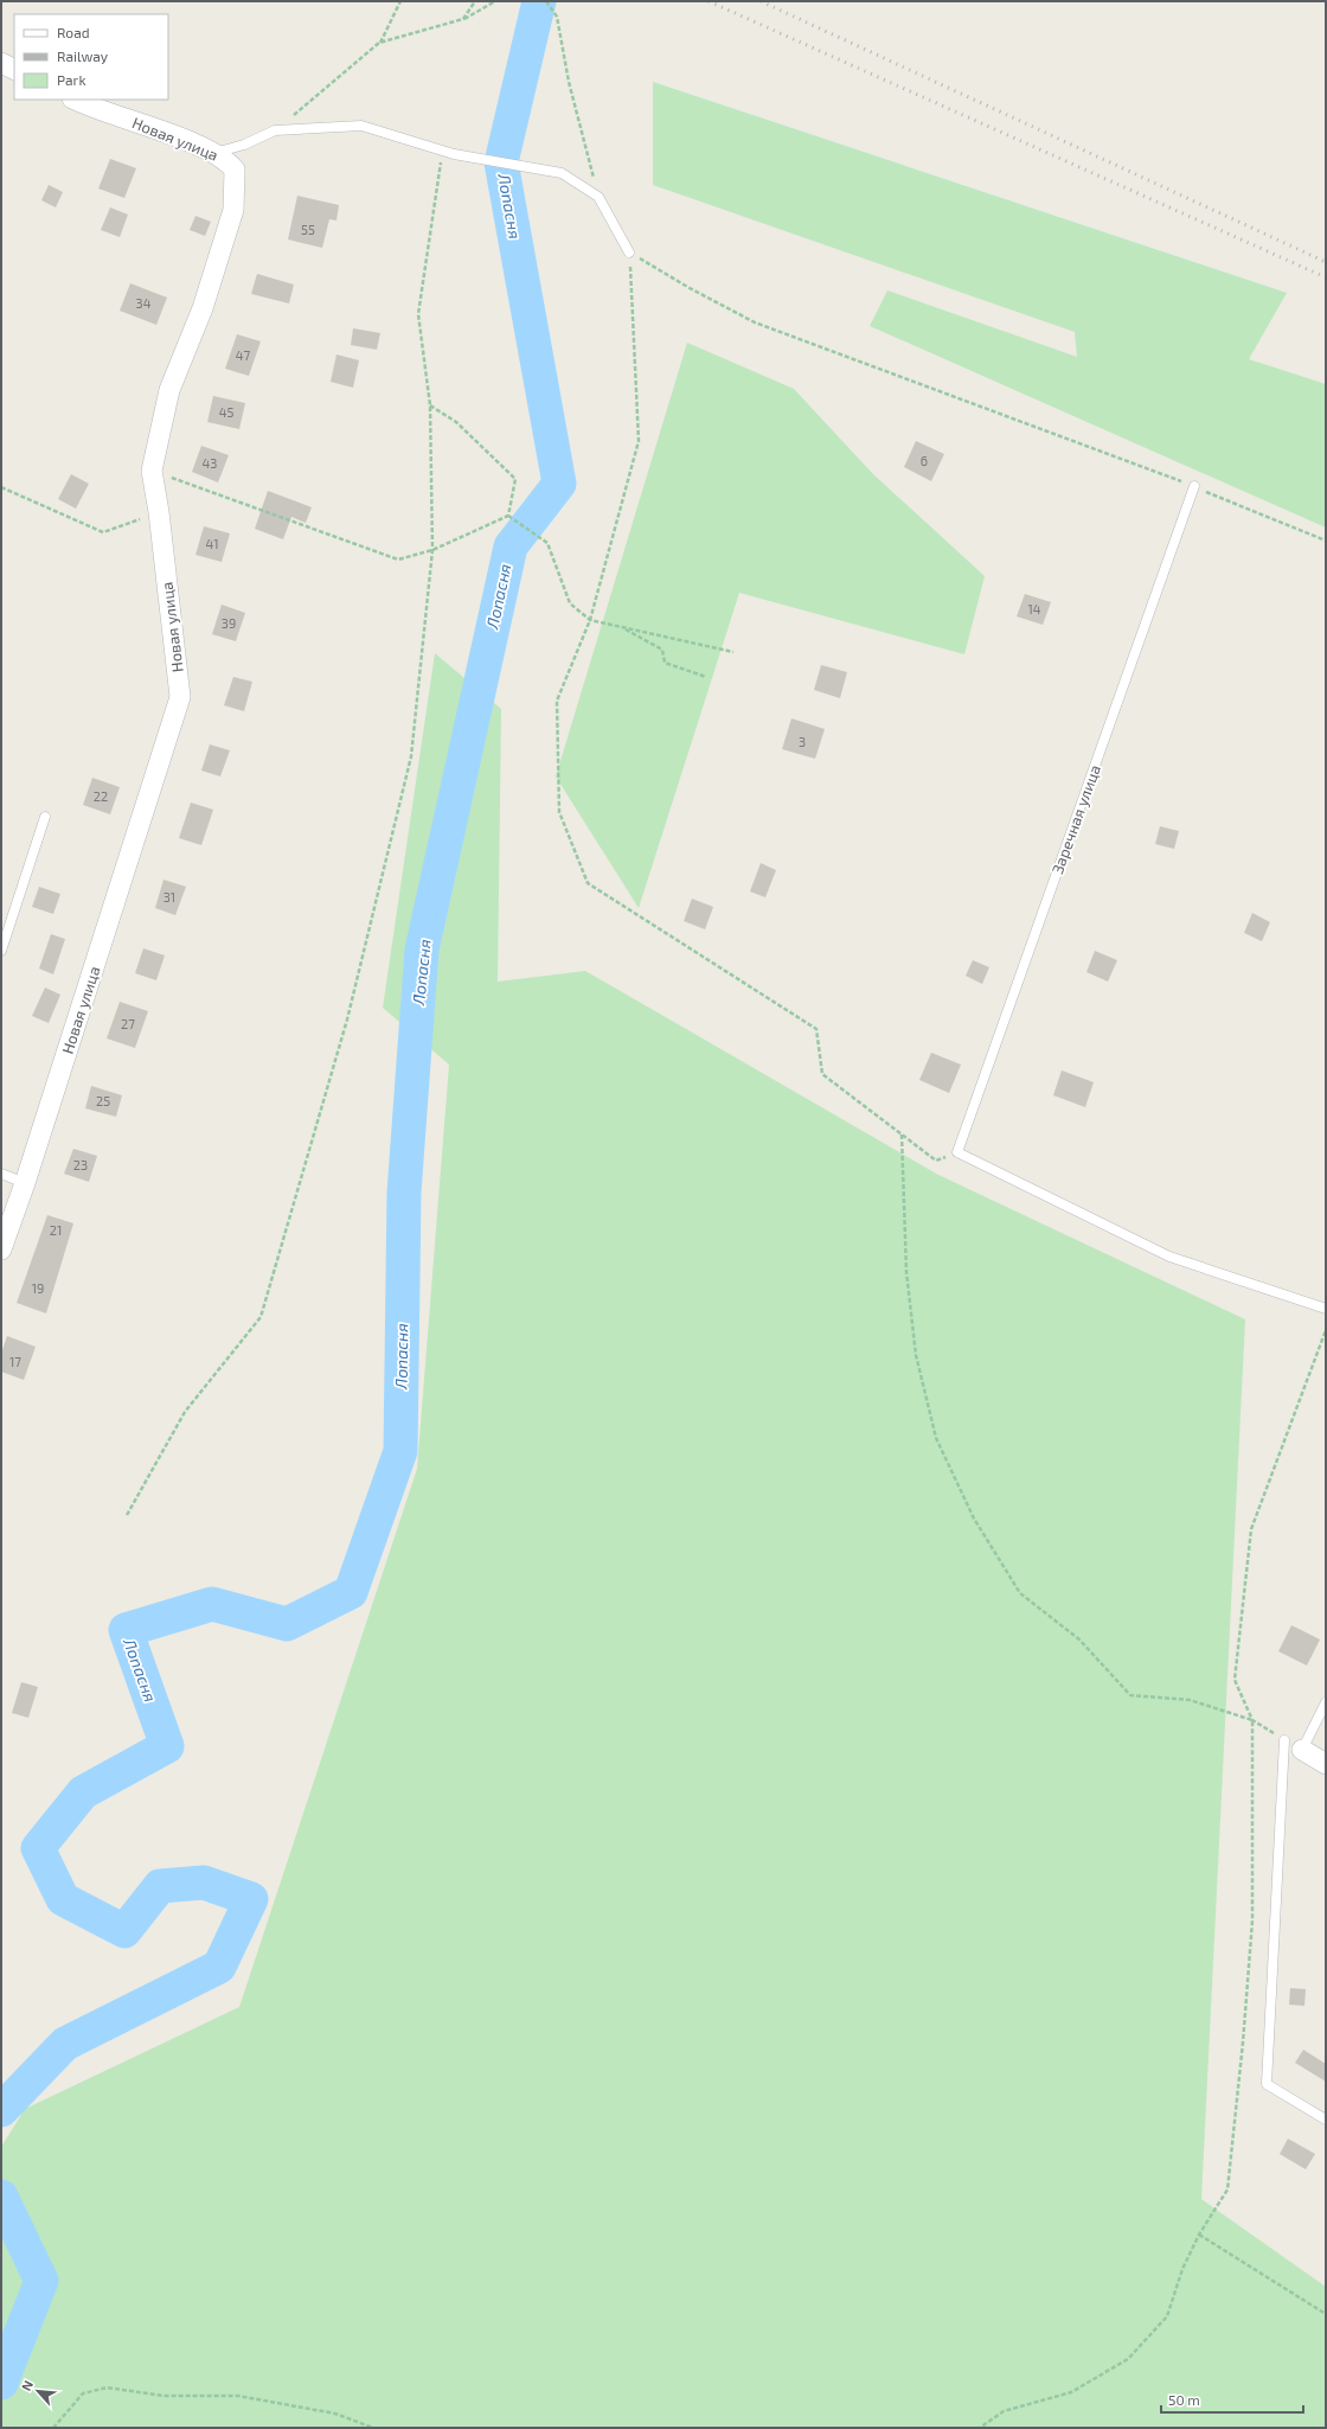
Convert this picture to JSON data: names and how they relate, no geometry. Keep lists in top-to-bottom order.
{
  "streets": {
    "street": ["Новая улица"],
    "lane": ["Заречная улица"]
  },
  "water": ["Лопасня"],
  "house_numbers": [
    "55",
    "34",
    "47",
    "45",
    "6",
    "43",
    "41",
    "14",
    "39",
    "3",
    "22",
    "31",
    "27",
    "25",
    "23",
    "21",
    "19",
    "17"
  ],
  "legend": ["Road", "Railway", "Park"],
  "scale_bar": "50 m",
  "north": "top left"
}
